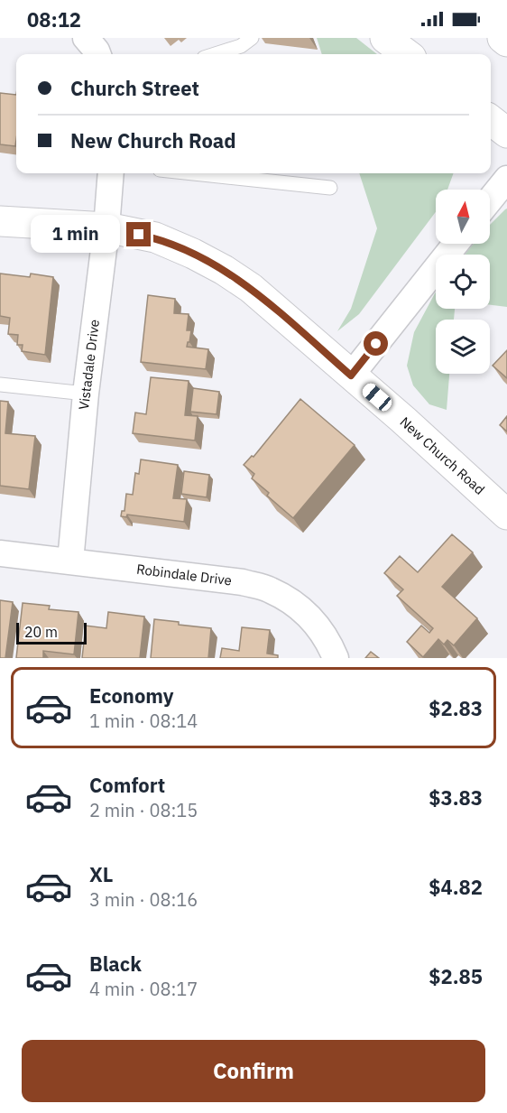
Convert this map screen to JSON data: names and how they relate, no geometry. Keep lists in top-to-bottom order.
{
  "streets": {
    "main road": ["New Church Road"],
    "street": ["Vistadale Drive", "Robindale Drive"]
  },
  "crossings": [
    ["Vistadale Drive", "New Church Road"],
    ["Vistadale Drive", "Robindale Drive"]
  ],
  "scale_bar": "20 m",
  "north": "top",
  "page": {
    "status": "08:12",
    "banner": ["Church Street", "New Church Road"],
    "bubble": "1 min",
    "scale": "20 m",
    "list": [
      {
        "name": "Economy",
        "note": "1 min · 08:14",
        "value": "$2.83"
      },
      {
        "name": "Comfort",
        "note": "2 min · 08:15",
        "value": "$3.83"
      },
      {
        "name": "XL",
        "note": "3 min · 08:16",
        "value": "$4.82"
      },
      {
        "name": "Black",
        "note": "4 min · 08:17",
        "value": "$2.85"
      }
    ],
    "buttons": "Confirm"
  }
}
